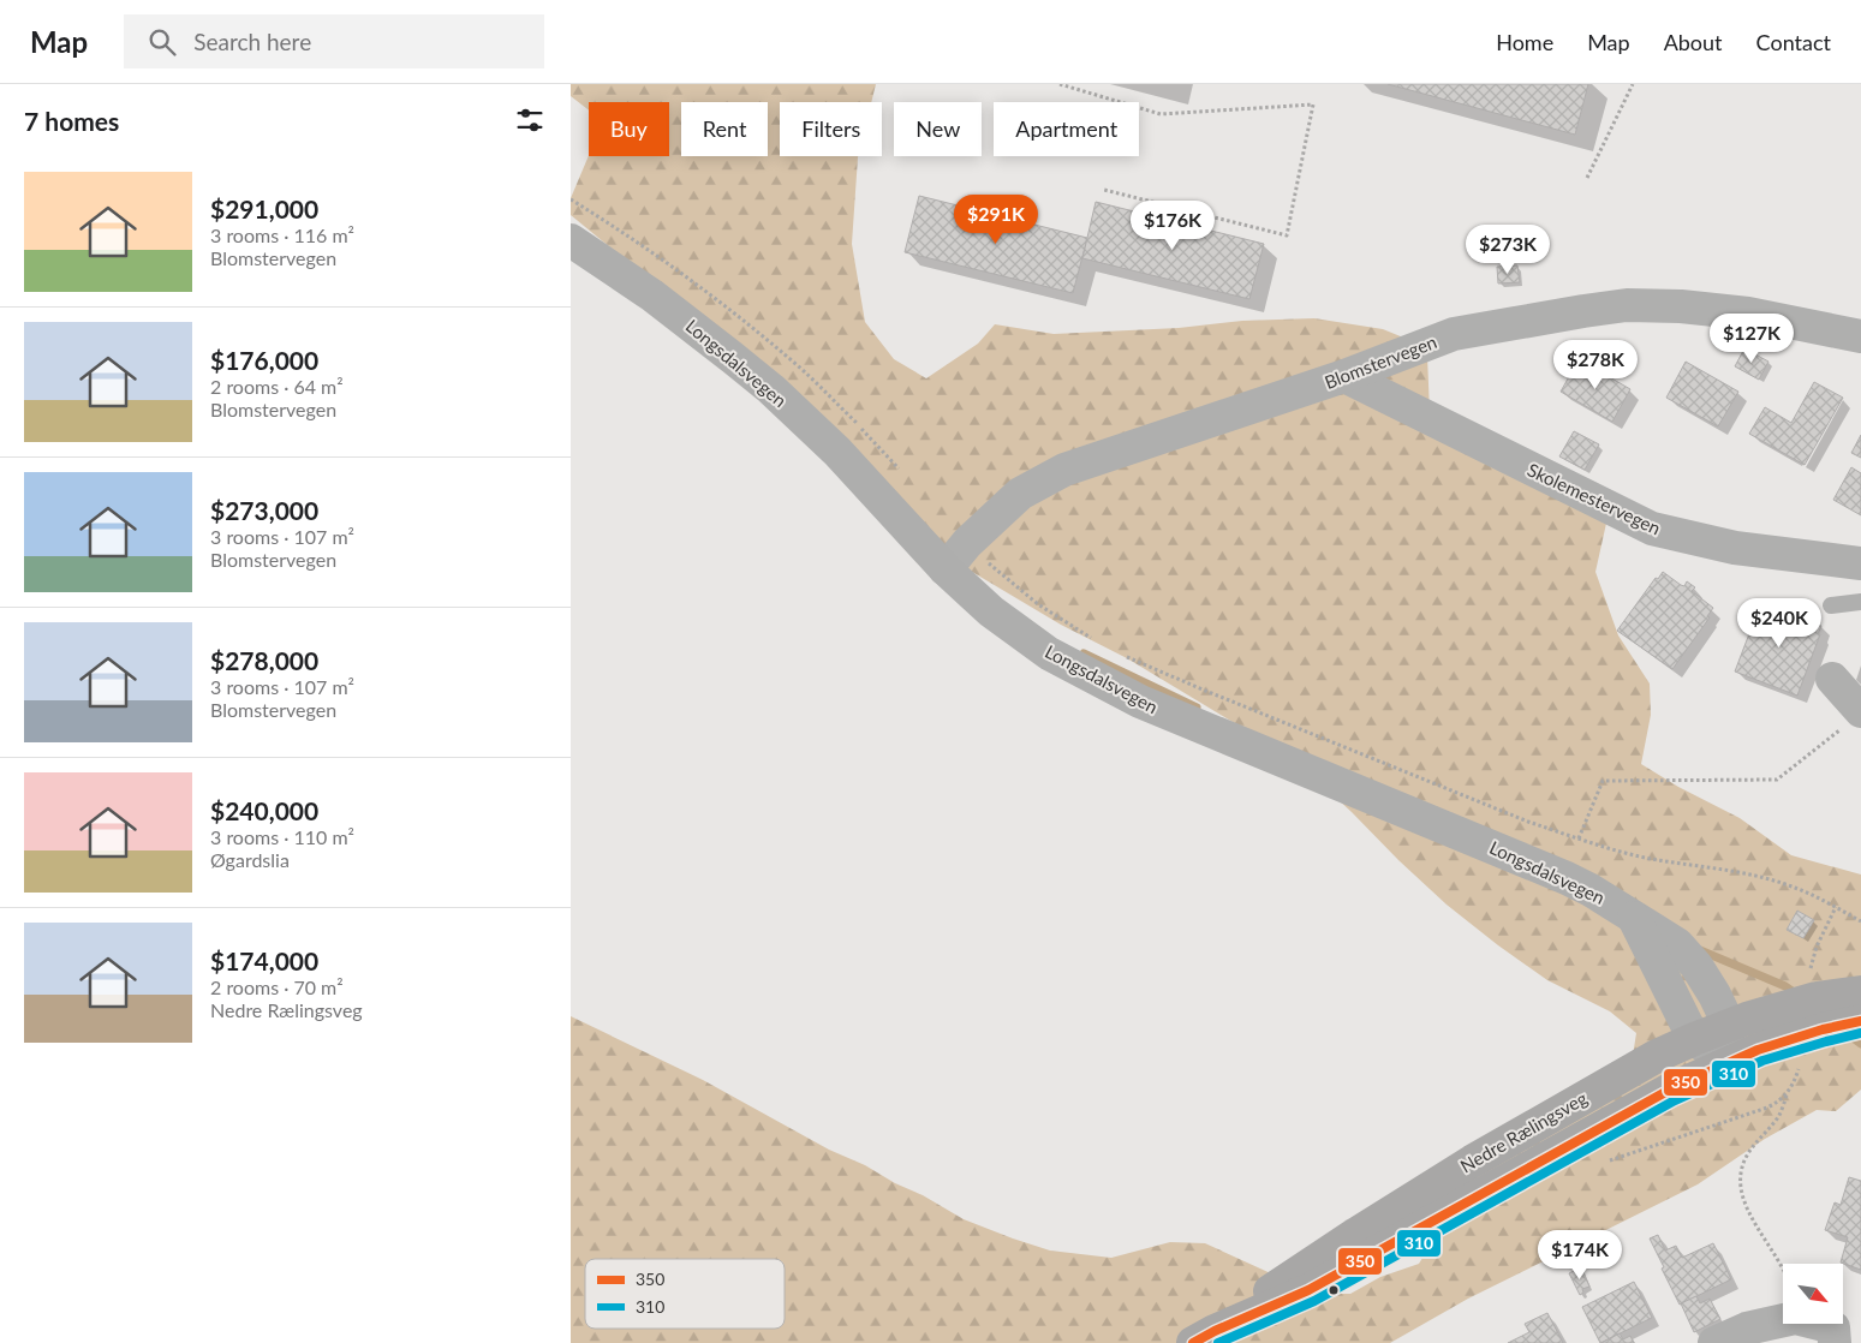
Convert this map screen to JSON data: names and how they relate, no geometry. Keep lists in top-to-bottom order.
{
  "streets": {
    "main road": ["Longsdalsvegen", "Nedre Rælingsveg"],
    "street": ["Blomstervegen", "Skolemestervegen"]
  },
  "crossings": [
    ["Blomstervegen", "Longsdalsvegen"],
    ["Blomstervegen", "Skolemestervegen"],
    ["Longsdalsvegen", "Nedre Rælingsveg"]
  ],
  "lines": ["transit line 350", "transit line 310"],
  "legend": ["350", "310"],
  "north": "bottom right",
  "page": {
    "header": "Map",
    "search": "Search here",
    "nav": [
      "Home",
      "Map",
      "About",
      "Contact"
    ],
    "heading": "7 homes",
    "chip": [
      "Buy",
      "Rent",
      "Filters",
      "New",
      "Apartment"
    ],
    "list": [
      {
        "name": "$291,000",
        "note": "3 rooms · 116 m² · Blomstervegen"
      },
      {
        "name": "$176,000",
        "note": "2 rooms · 64 m² · Blomstervegen"
      },
      {
        "name": "$273,000",
        "note": "3 rooms · 107 m² · Blomstervegen"
      },
      {
        "name": "$278,000",
        "note": "3 rooms · 107 m² · Blomstervegen"
      },
      {
        "name": "$240,000",
        "note": "3 rooms · 110 m² · Øgardslia"
      },
      {
        "name": "$174,000",
        "note": "2 rooms · 70 m² · Nedre Rælingsveg"
      }
    ],
    "price": [
      "$291K",
      "$176K",
      "$273K",
      "$127K",
      "$278K",
      "$240K",
      "$174K"
    ]
  }
}
